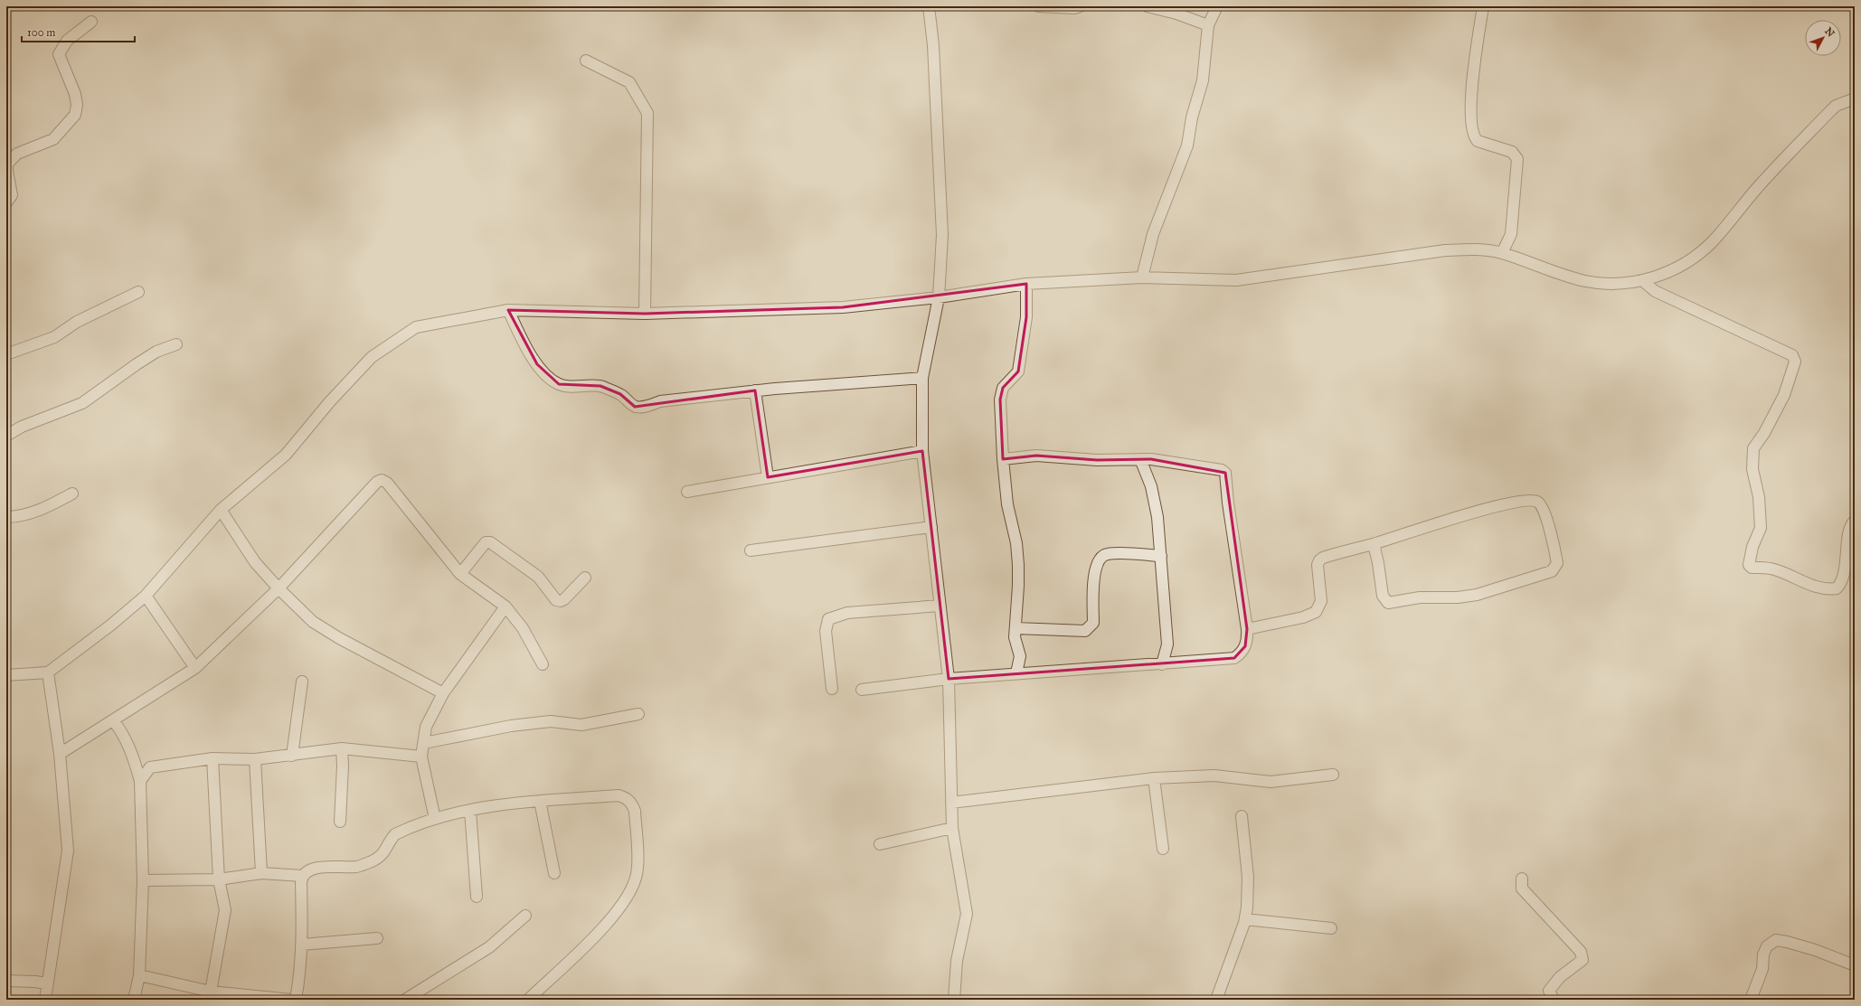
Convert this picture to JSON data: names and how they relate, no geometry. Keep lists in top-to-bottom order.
{
  "scale_bar": "100 m",
  "north": "top right"
}
